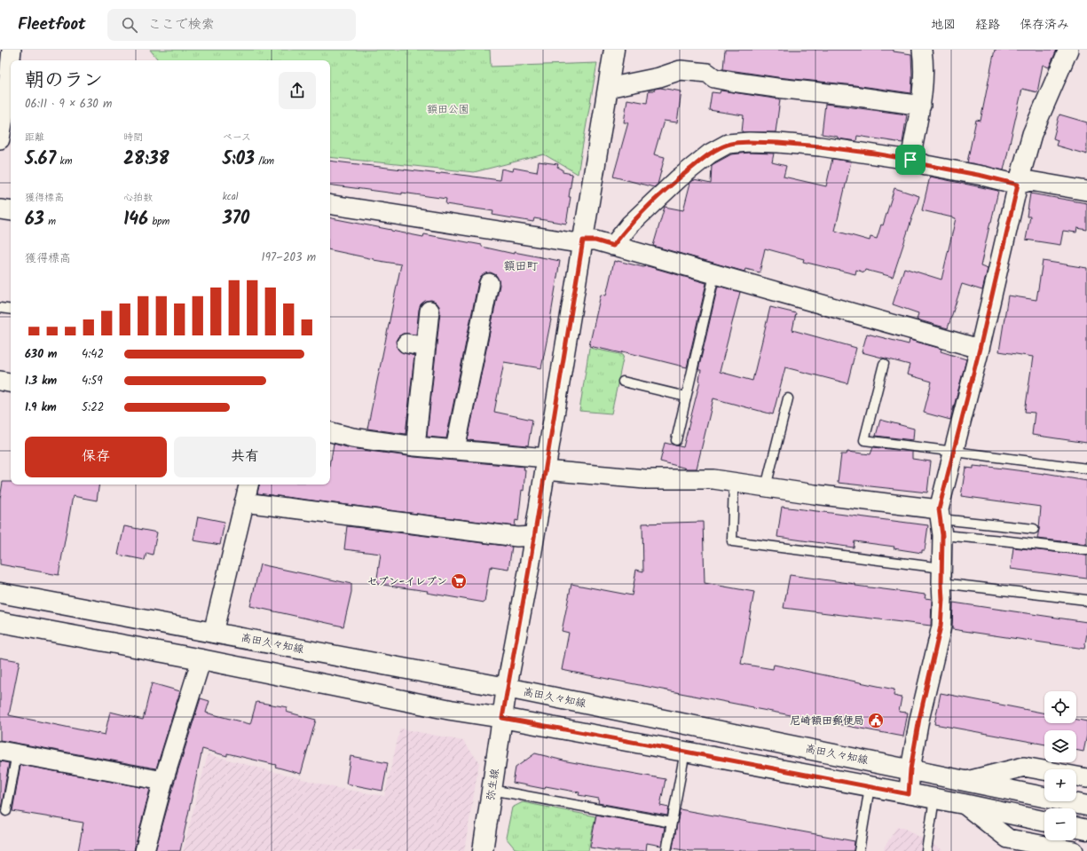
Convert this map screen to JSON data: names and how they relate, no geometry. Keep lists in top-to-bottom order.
{
  "streets": {
    "main road": ["高田久々知線", "弥生線"]
  },
  "crossings": [
    ["高田久々知線", "弥生線"]
  ],
  "districts": ["額田町"],
  "parks": ["額田公園"],
  "places": {
    "supermarket": ["セブン-イレブン"],
    "public building": ["尼崎額田郵便局"]
  },
  "page": {
    "header": "Fleetfoot",
    "search": "ここで検索",
    "nav": ["地図", "経路", "保存済み"],
    "heading": ["朝のラン", "06:11 · 9 × 630 m"],
    "stats": [
      ["距離", "5.67 km"],
      ["時間", "28:38"],
      ["ペース", "5:03 /km"],
      ["獲得標高", "63 m"],
      ["心拍数", "146 bpm"],
      ["kcal", "370"]
    ],
    "chart": ["獲得標高", "197–203 m"],
    "list": [
      {
        "name": "630 m",
        "note": "4:42"
      },
      {
        "name": "1.3 km",
        "note": "4:59"
      },
      {
        "name": "1.9 km",
        "note": "5:22"
      }
    ],
    "buttons": ["保存", "共有"],
    "map_buttons": ["+", "−"]
  }
}
